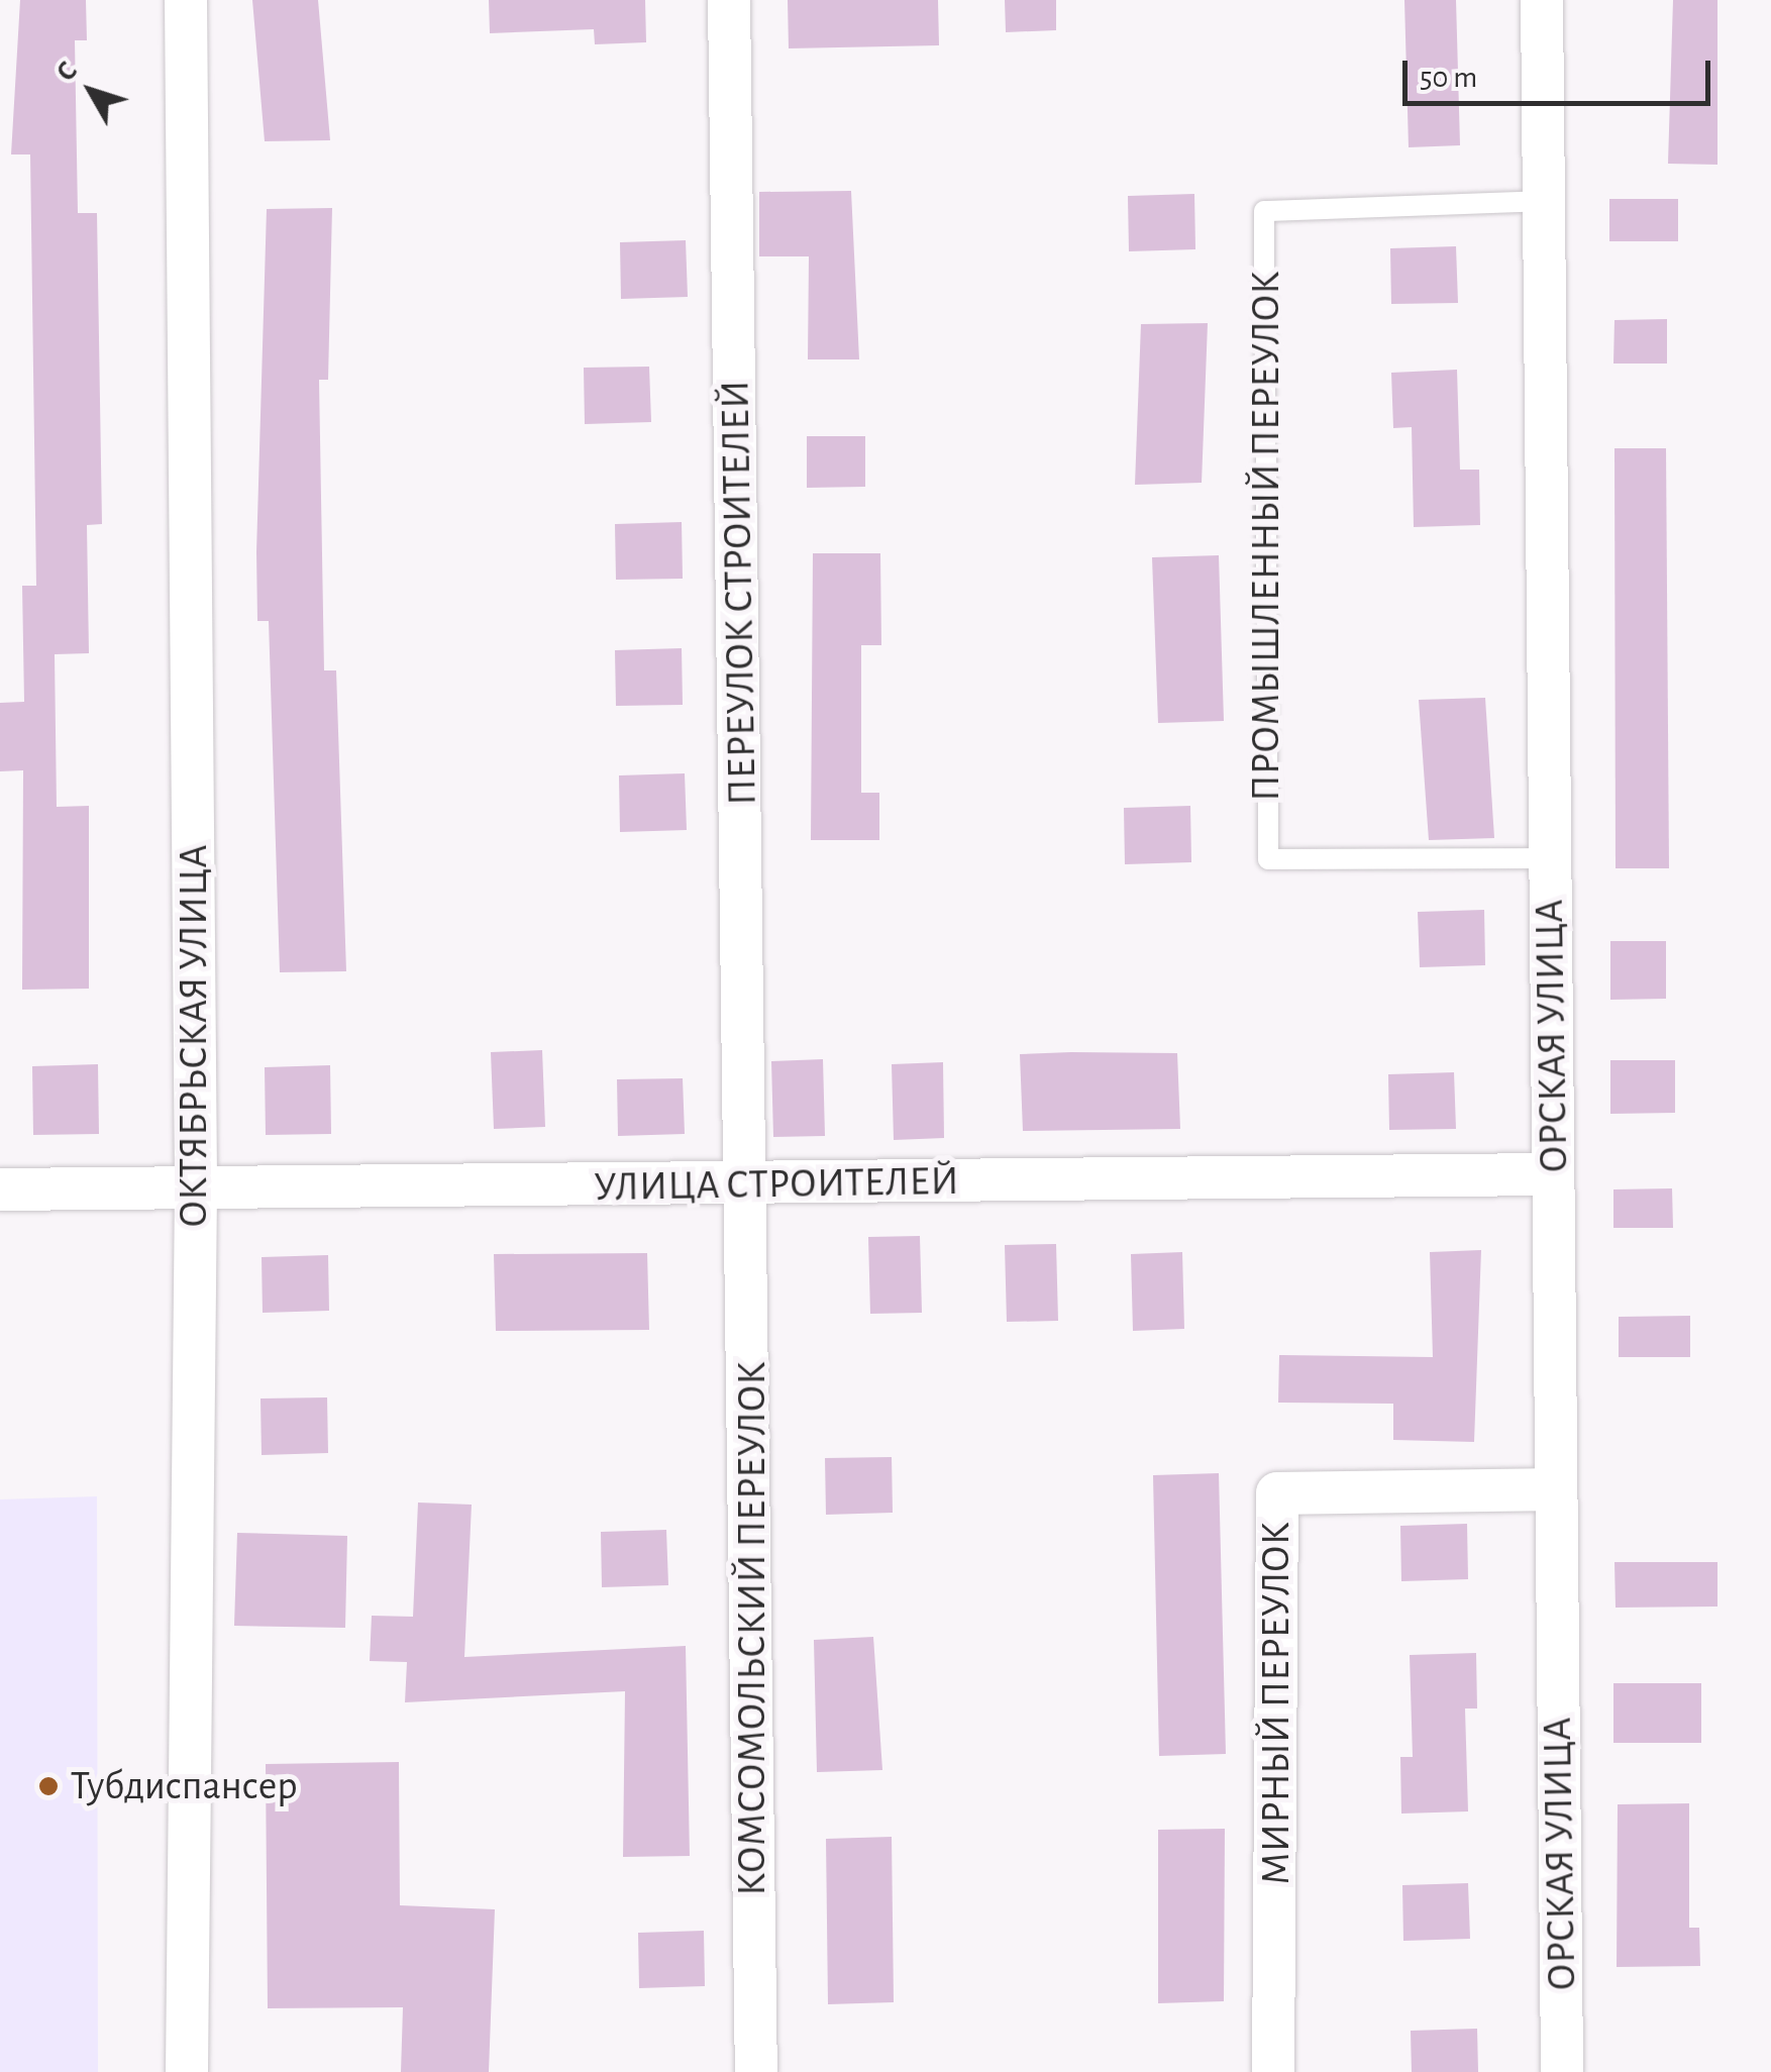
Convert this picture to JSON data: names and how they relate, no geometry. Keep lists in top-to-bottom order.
{
  "streets": {
    "street": [
      "ПЕРЕУЛОК СТРОИТЕЛЕЙ",
      "ОКТЯБРЬСКАЯ УЛИЦА",
      "ОРСКАЯ УЛИЦА",
      "УЛИЦА СТРОИТЕЛЕЙ",
      "КОМСОМОЛЬСКИЙ ПЕРЕУЛОК",
      "МИРНЫЙ ПЕРЕУЛОК"
    ],
    "lane": ["ПРОМЫШЛЕННЫЙ ПЕРЕУЛОК"]
  },
  "crossings": [
    ["ПРОМЫШЛЕННЫЙ ПЕРЕУЛОК", "ОРСКАЯ УЛИЦА"],
    ["ПЕРЕУЛОК СТРОИТЕЛЕЙ", "УЛИЦА СТРОИТЕЛЕЙ"],
    ["ПЕРЕУЛОК СТРОИТЕЛЕЙ", "КОМСОМОЛЬСКИЙ ПЕРЕУЛОК"],
    ["ОКТЯБРЬСКАЯ УЛИЦА", "УЛИЦА СТРОИТЕЛЕЙ"],
    ["ОРСКАЯ УЛИЦА", "УЛИЦА СТРОИТЕЛЕЙ"],
    ["ОРСКАЯ УЛИЦА", "МИРНЫЙ ПЕРЕУЛОК"],
    ["УЛИЦА СТРОИТЕЛЕЙ", "КОМСОМОЛЬСКИЙ ПЕРЕУЛОК"]
  ],
  "places": ["Тубдиспансер"],
  "scale_bar": "50 m",
  "north": "top left"
}
